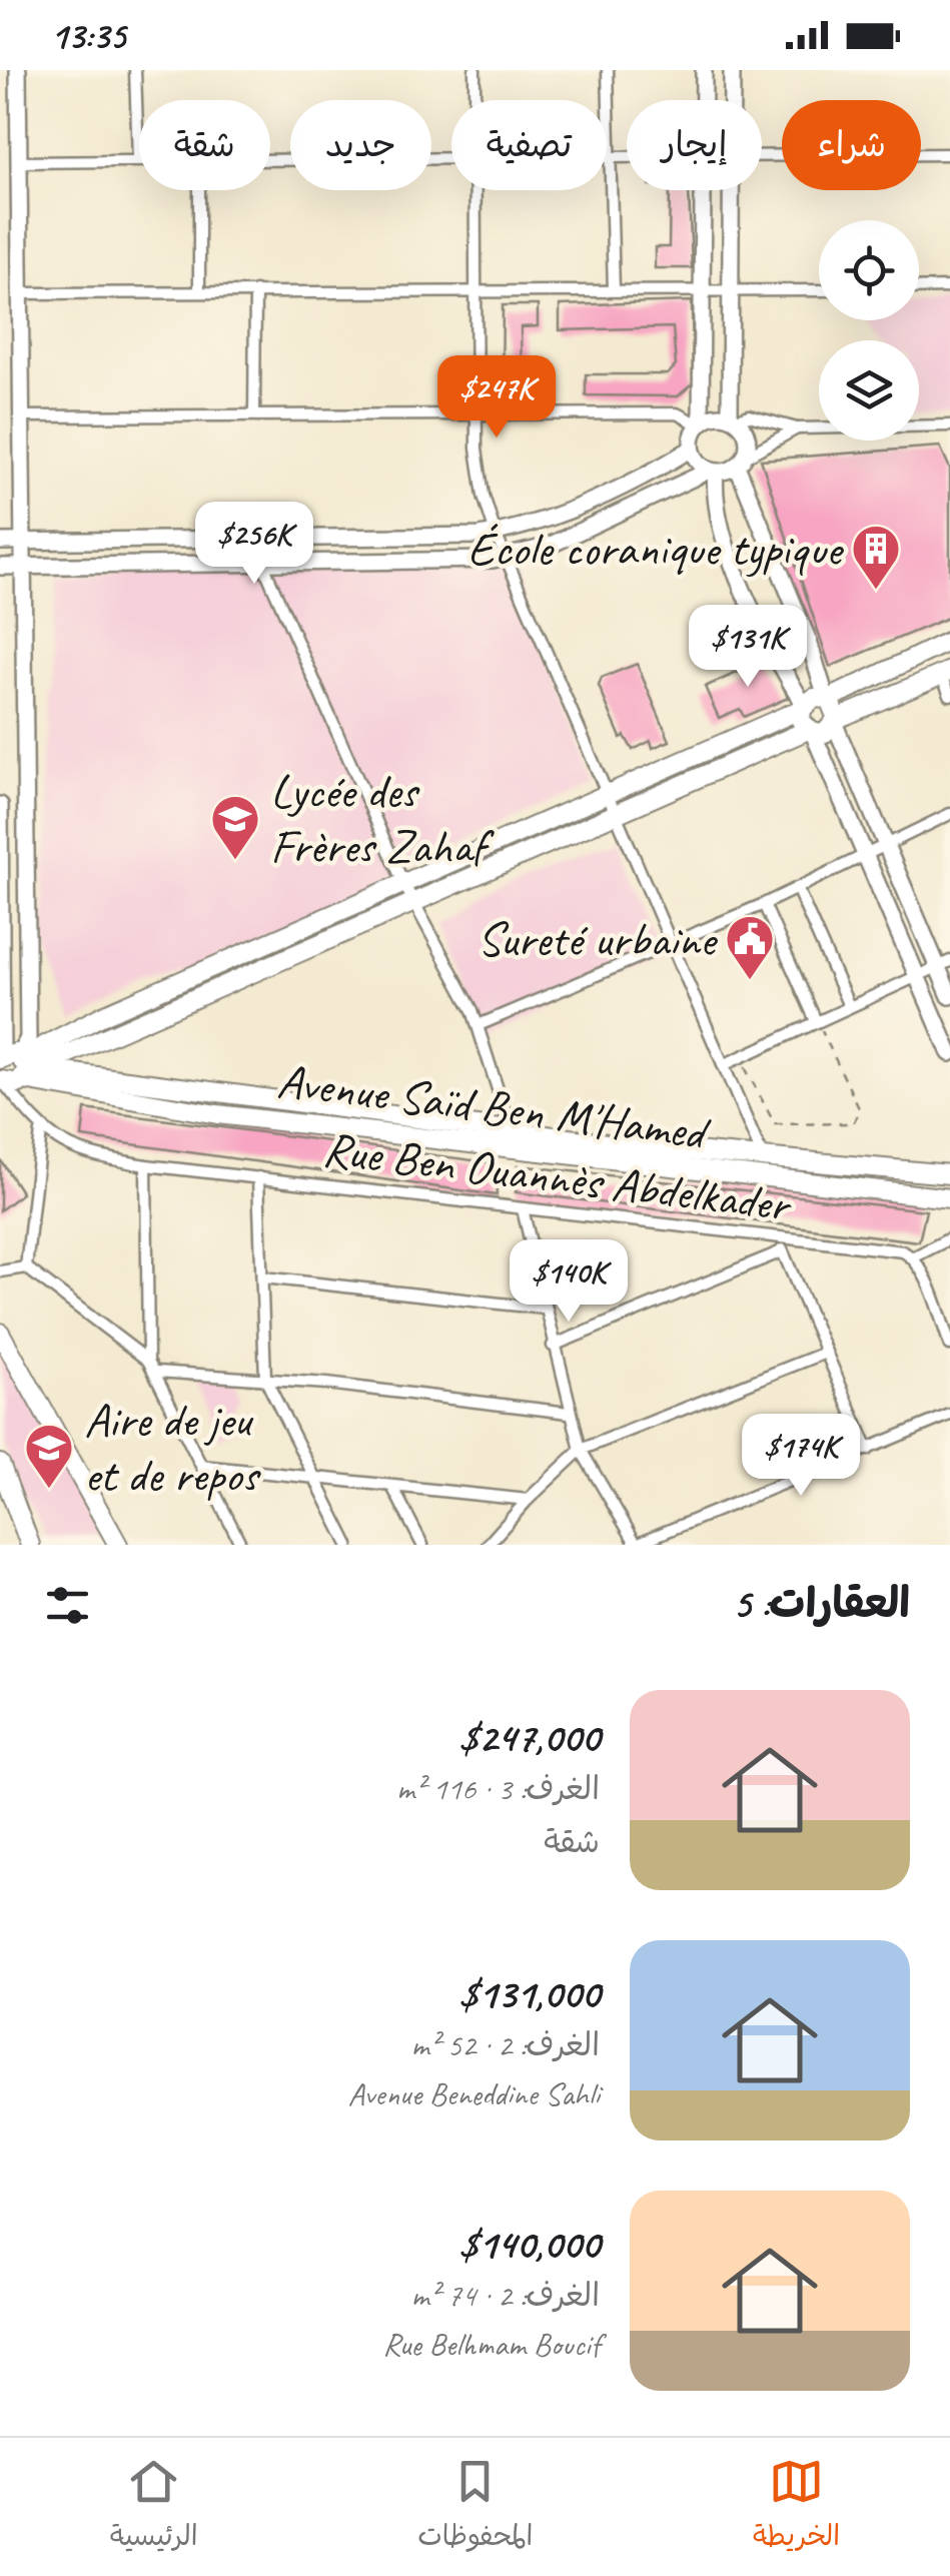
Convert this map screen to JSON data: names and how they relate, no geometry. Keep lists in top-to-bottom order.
{
  "streets": {
    "main road": ["Avenue Saïd Ben M'Hamed"],
    "street": ["Rue Ben Ouannès Abdelkader"]
  },
  "places": {
    "building": ["École coranique typique"],
    "school or university": ["Lycée des Frères Zahaf", "Aire de jeu et de repos"],
    "public building": ["Sureté urbaine"]
  },
  "page": {
    "status": "13:35",
    "chip": [
      "شراء",
      "إيجار",
      "تصفية",
      "جديد",
      "شقة"
    ],
    "price": [
      "$247K",
      "$256K",
      "$131K",
      "$140K",
      "$174K"
    ],
    "heading": "العقارات: 5",
    "list": [
      {
        "name": "$247,000",
        "note": "الغرف: 3 · 116 m² · شقة"
      },
      {
        "name": "$131,000",
        "note": "الغرف: 2 · 52 m² · Avenue Beneddine Sahli"
      },
      {
        "name": "$140,000",
        "note": "الغرف: 2 · 74 m² · Rue Belhmam Boucif"
      }
    ],
    "tabs": ["الخريطة", "المحفوظات", "الرئيسية"]
  }
}
